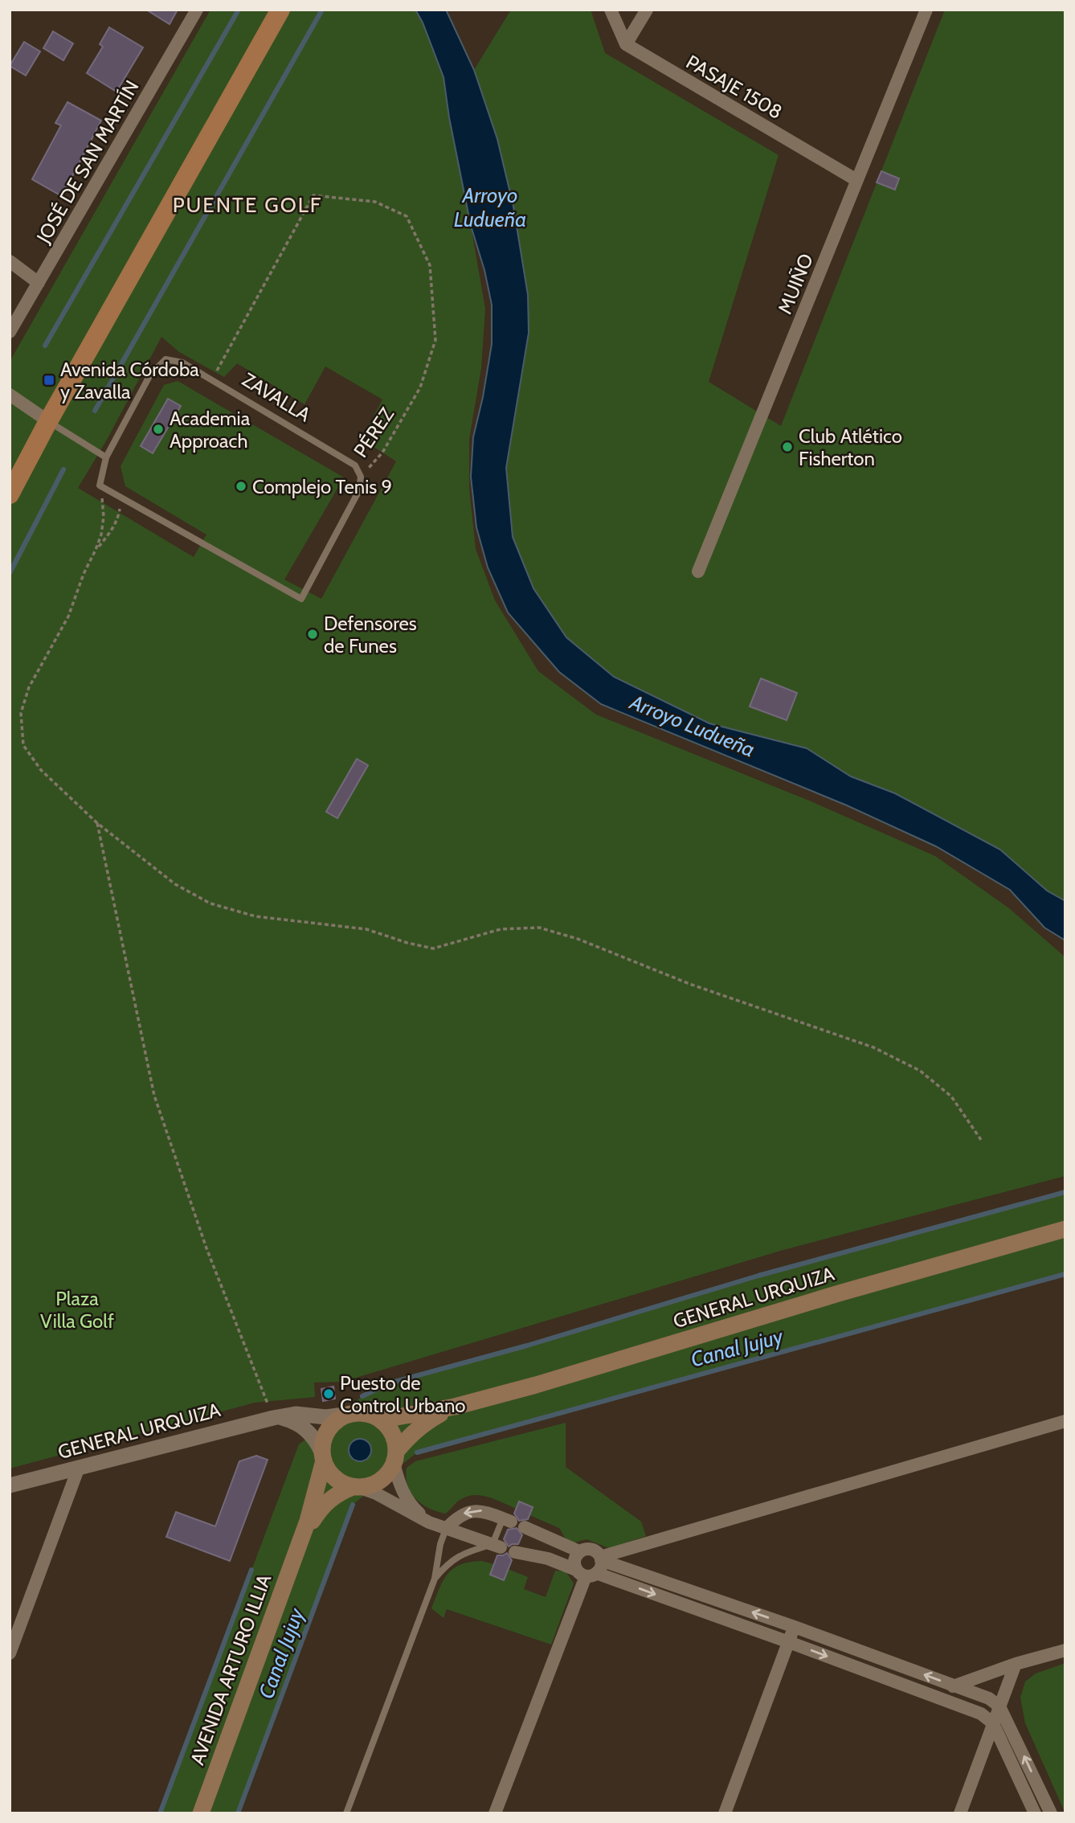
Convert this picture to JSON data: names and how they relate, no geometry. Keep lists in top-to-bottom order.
{
  "streets": {
    "main road": ["GENERAL URQUIZA", "AVENIDA ARTURO ILLIA"],
    "street": ["PASAJE 1508", "JOSÉ DE SAN MARTÍN", "MUIÑO"],
    "lane": ["ZAVALLA", "PÉREZ"]
  },
  "crossings": [
    ["PASAJE 1508", "MUIÑO"],
    ["ZAVALLA", "PÉREZ"],
    ["GENERAL URQUIZA", "AVENIDA ARTURO ILLIA"]
  ],
  "districts": ["PUENTE GOLF"],
  "water": ["Arroyo Ludueña", "Canal Jujuy"],
  "parks": ["Plaza Villa Golf"],
  "places": {
    "transit": ["Avenida Córdoba y Zavalla"],
    "other": [
      "Academia Approach",
      "Club Atlético Fisherton",
      "Complejo Tenis 9",
      "Defensores de Funes",
      "Puesto de Control Urbano"
    ]
  }
}
